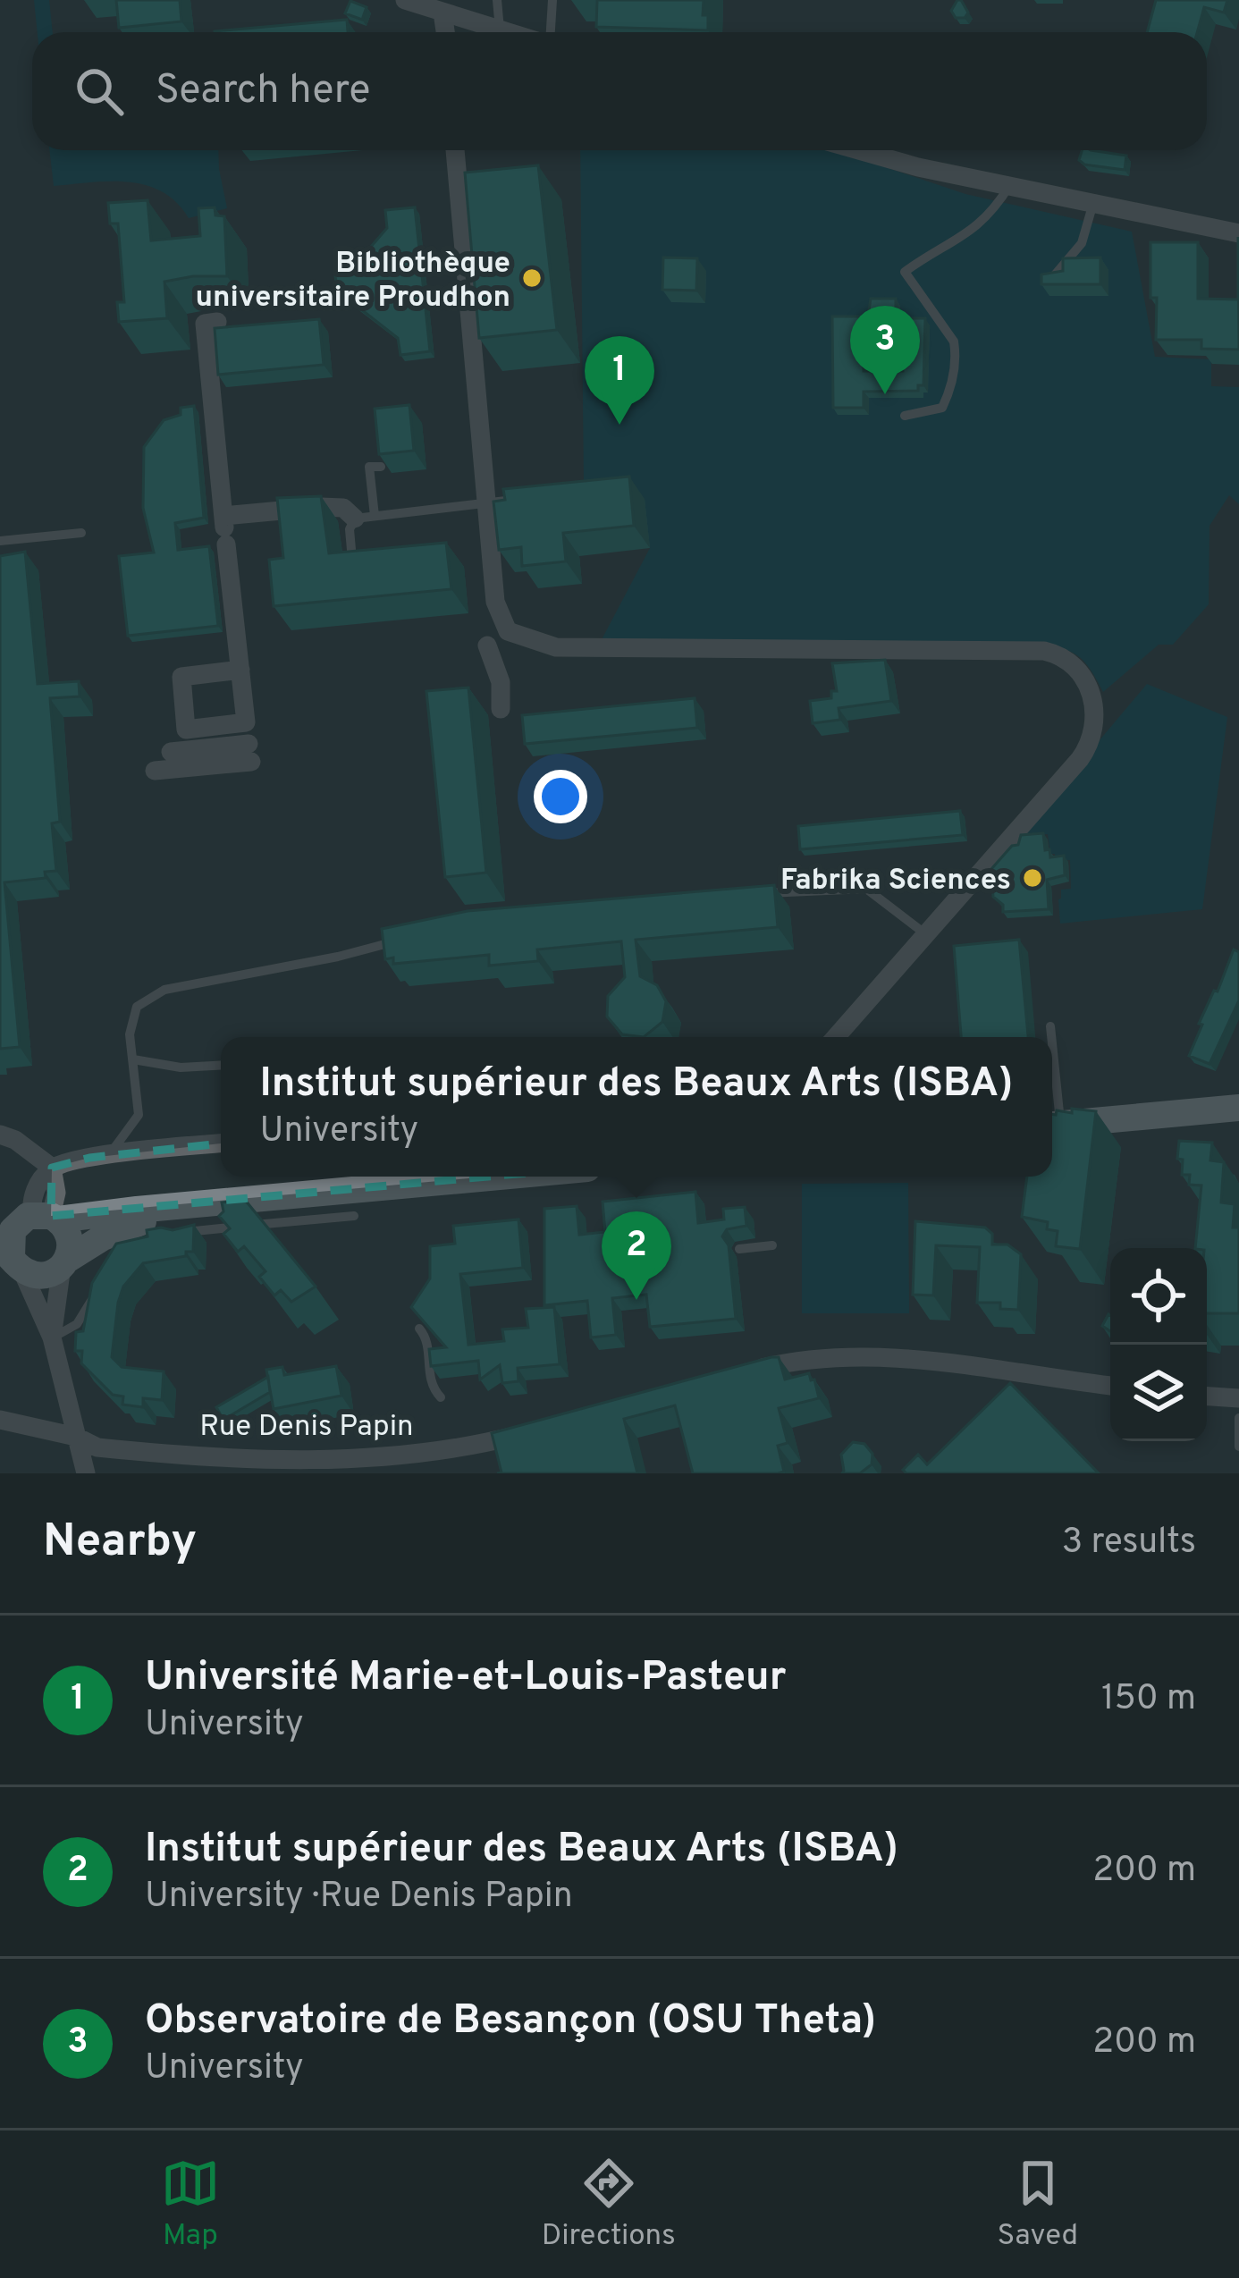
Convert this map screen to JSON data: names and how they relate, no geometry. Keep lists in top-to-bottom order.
{
  "streets": {
    "street": ["Rue Denis Papin"]
  },
  "places": ["Bibliothèque universitaire Proudhon", "Fabrika Sciences"],
  "page": {
    "search": "Search here",
    "pins": ["3", "1", "2"],
    "popup": ["Institut supérieur des Beaux Arts (ISBA)", "University"],
    "heading": ["Nearby", "3 results"],
    "list": [
      {
        "mark": "1",
        "name": "Université Marie-et-Louis-Pasteur",
        "note": "University",
        "value": "150 m"
      },
      {
        "mark": "2",
        "name": "Institut supérieur des Beaux Arts (ISBA)",
        "note": "University · Rue Denis Papin",
        "value": "200 m"
      },
      {
        "mark": "3",
        "name": "Observatoire de Besançon (OSU Theta)",
        "note": "University",
        "value": "200 m"
      }
    ],
    "nav": ["Map", "Directions", "Saved"]
  }
}
